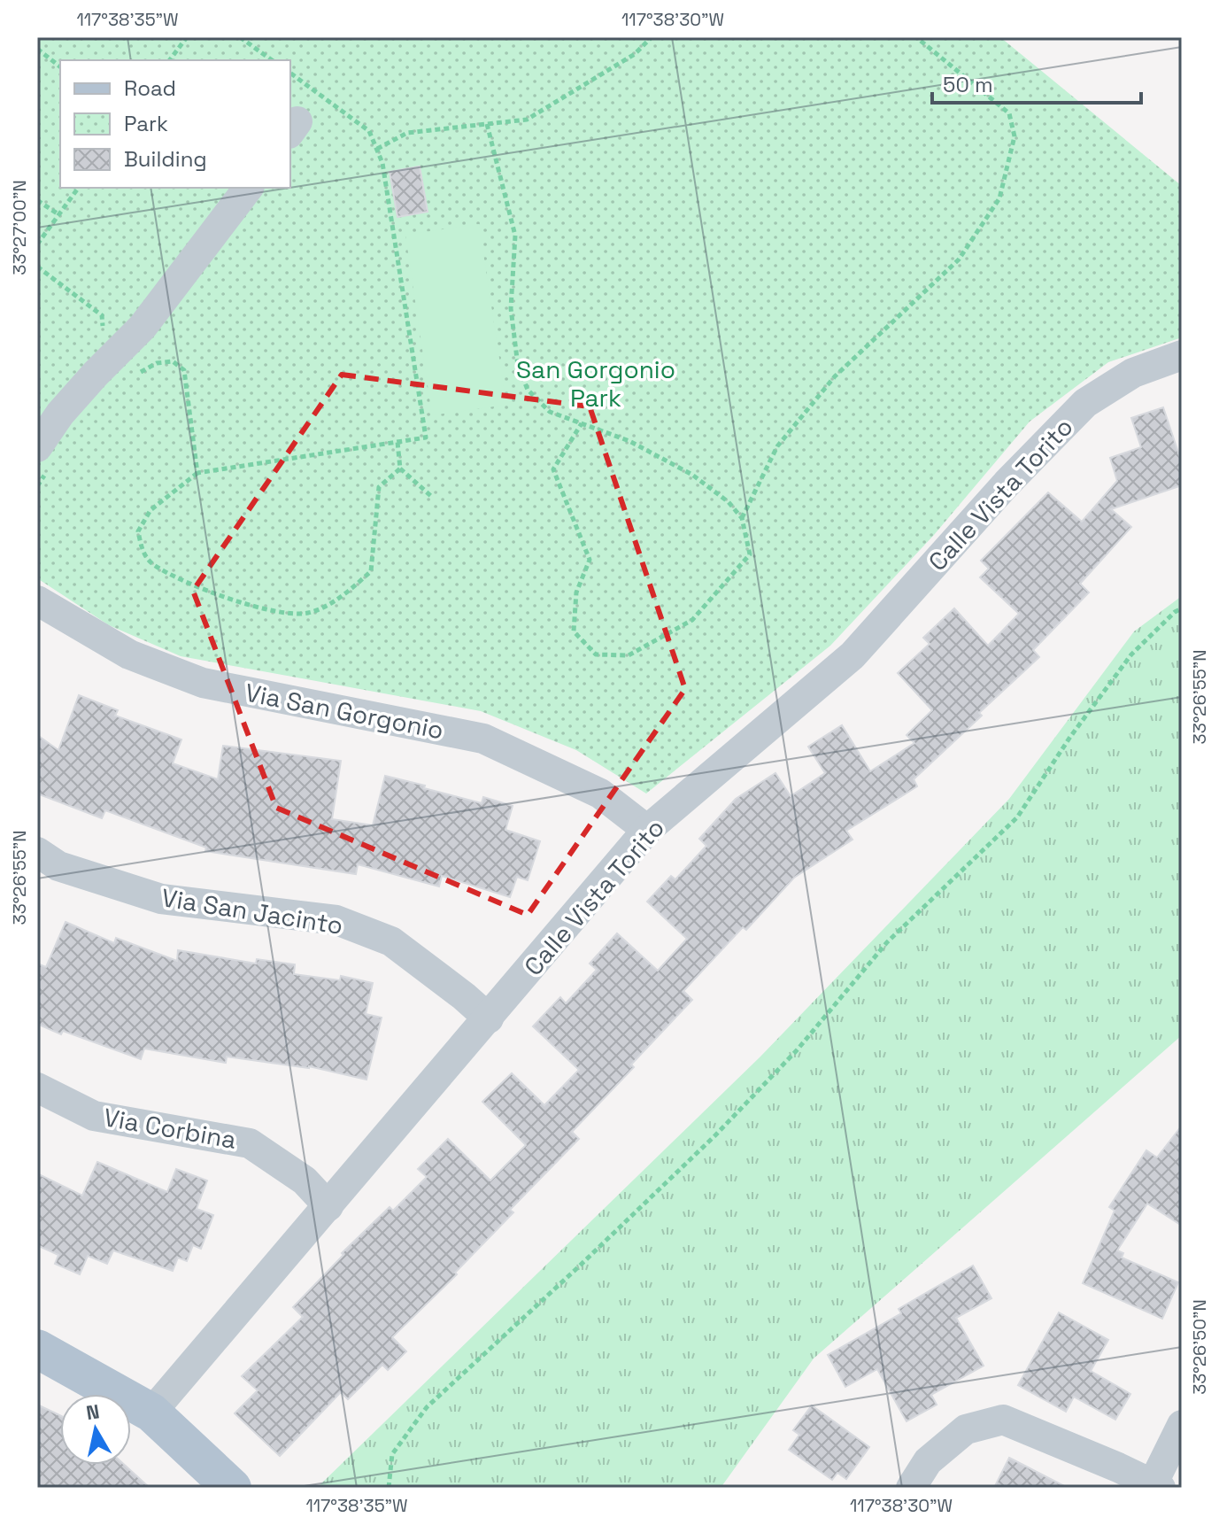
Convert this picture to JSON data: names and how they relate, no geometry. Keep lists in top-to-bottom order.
{
  "streets": {
    "street": [
      "Calle Vista Torito",
      "Via San Gorgonio",
      "Via San Jacinto",
      "Via Corbina"
    ]
  },
  "crossings": [
    ["Calle Vista Torito", "Via San Gorgonio"],
    ["Calle Vista Torito", "Via San Jacinto"],
    ["Calle Vista Torito", "Via Corbina"]
  ],
  "parks": ["San Gorgonio Park"],
  "legend": ["Road", "Park", "Building"],
  "scale_bar": "50 m",
  "north": "top",
  "coordinates": [
    "117°38'35\"W",
    "117°38'30\"W",
    "33°27'00\"N",
    "33°26'55\"N",
    "33°26'50\"N"
  ]
}
